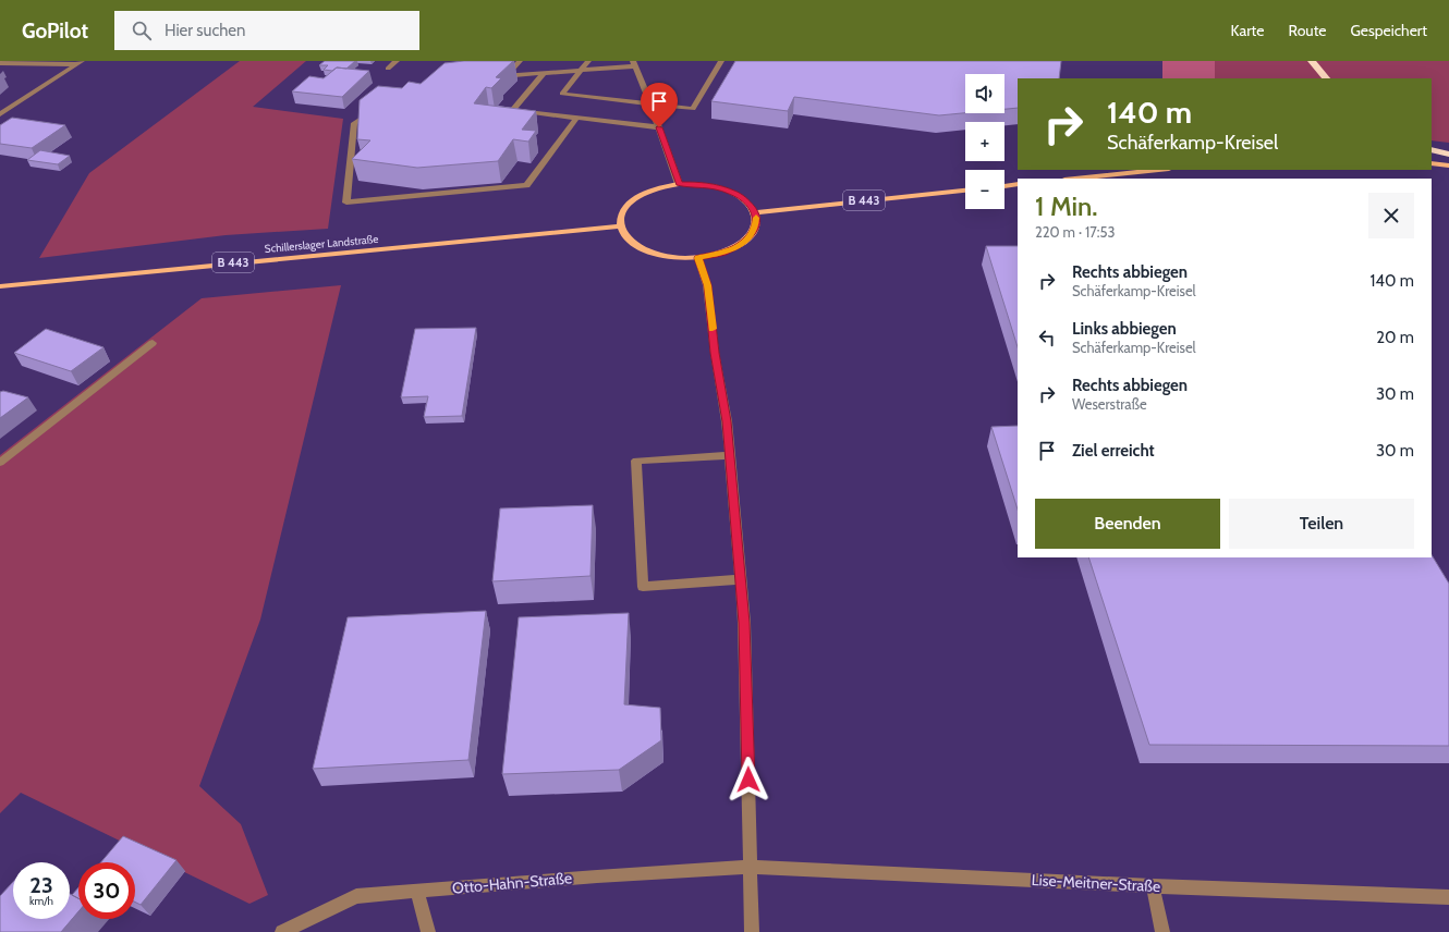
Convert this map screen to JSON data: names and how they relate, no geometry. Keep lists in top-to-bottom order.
{
  "streets": {
    "main road": ["B 443", "Schillerslager Landstraße"],
    "street": ["Otto-Hahn-Straße", "Lise-Meitner-Straße"]
  },
  "crossings": [
    ["B 443", "Schillerslager Landstraße"],
    ["Otto-Hahn-Straße", "Lise-Meitner-Straße"]
  ],
  "page": {
    "header": "GoPilot",
    "search": "Hier suchen",
    "nav": ["Karte", "Route", "Gespeichert"],
    "map_buttons": ["+", "−"],
    "turn": ["140 m", "Schäferkamp-Kreisel"],
    "heading": ["1 Min.", "220 m · 17:53"],
    "list": [
      {
        "name": "Rechts abbiegen",
        "note": "Schäferkamp-Kreisel",
        "value": "140 m"
      },
      {
        "name": "Links abbiegen",
        "note": "Schäferkamp-Kreisel",
        "value": "20 m"
      },
      {
        "name": "Rechts abbiegen",
        "note": "Weserstraße",
        "value": "30 m"
      },
      {
        "name": "Ziel erreicht",
        "value": "30 m"
      }
    ],
    "buttons": ["Beenden", "Teilen"],
    "speed": "23 km/h",
    "limit": "30"
  }
}
